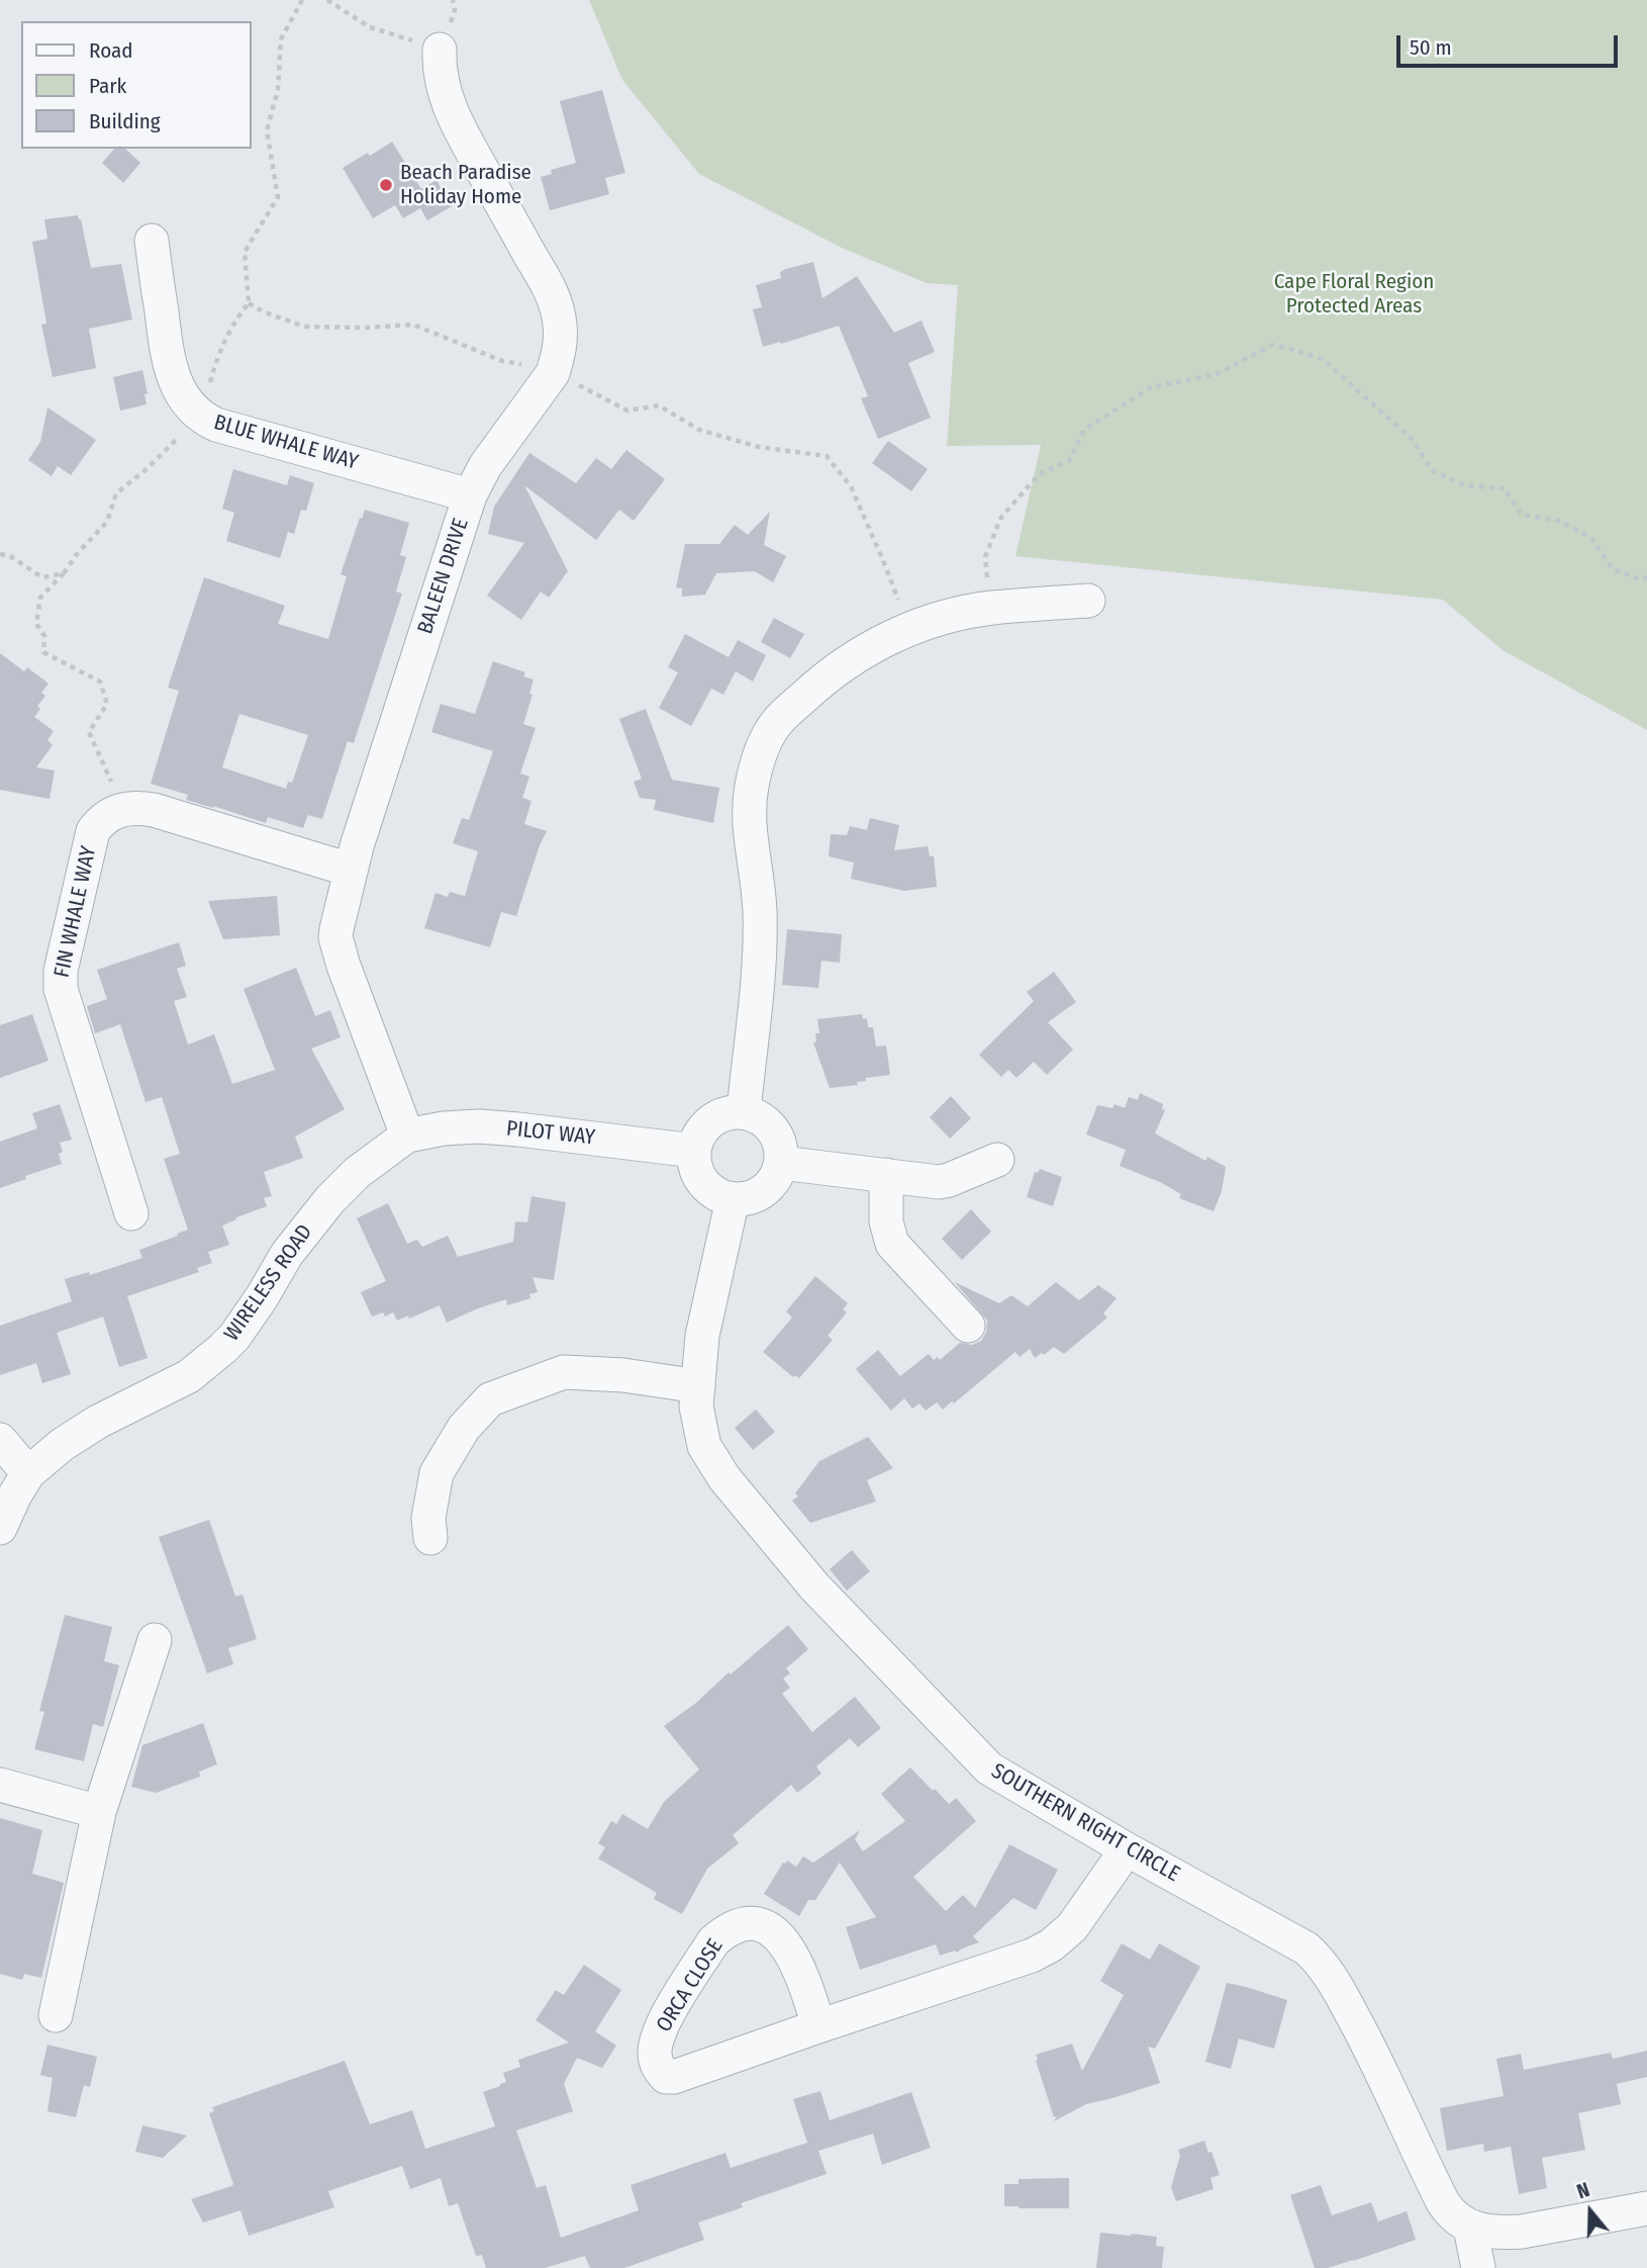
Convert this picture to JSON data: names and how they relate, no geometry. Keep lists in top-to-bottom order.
{
  "streets": {
    "street": [
      "BLUE WHALE WAY",
      "BALEEN DRIVE",
      "FIN WHALE WAY",
      "PILOT WAY",
      "WIRELESS ROAD",
      "SOUTHERN RIGHT CIRCLE",
      "ORCA CLOSE"
    ]
  },
  "crossings": [
    ["BLUE WHALE WAY", "BALEEN DRIVE"],
    ["BALEEN DRIVE", "PILOT WAY"],
    ["BALEEN DRIVE", "WIRELESS ROAD"],
    ["PILOT WAY", "WIRELESS ROAD"],
    ["PILOT WAY", "SOUTHERN RIGHT CIRCLE"],
    ["SOUTHERN RIGHT CIRCLE", "ORCA CLOSE"]
  ],
  "parks": ["Cape Floral Region Protected Areas"],
  "places": ["Beach Paradise Holiday Home"],
  "legend": ["Road", "Park", "Building"],
  "scale_bar": "50 m",
  "north": "top"
}
